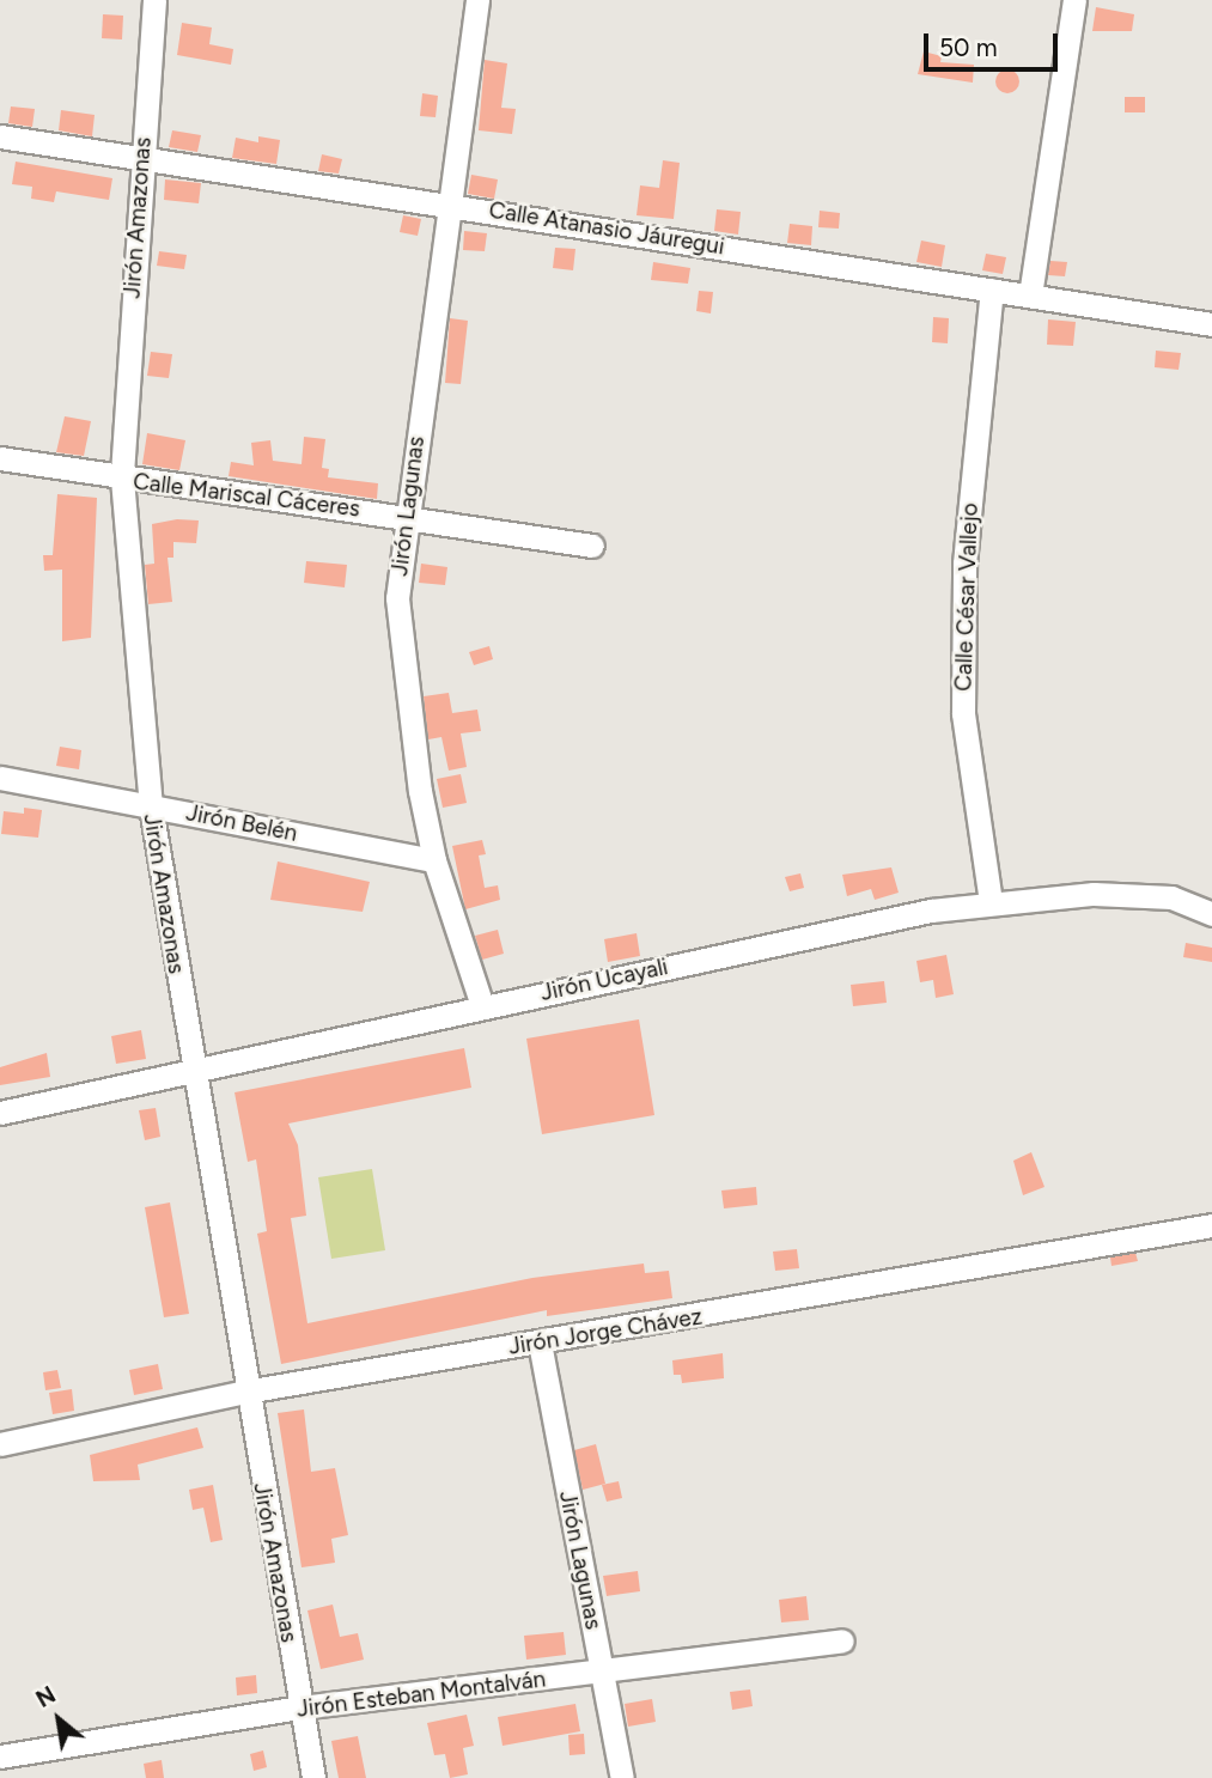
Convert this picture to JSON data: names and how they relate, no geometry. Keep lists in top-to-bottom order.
{
  "streets": {
    "street": [
      "Jirón Amazonas",
      "Calle Atanasio Jáuregui",
      "Calle Mariscal Cáceres",
      "Jirón Lagunas",
      "Calle César Vallejo",
      "Jirón Belén",
      "Jirón Ucayali",
      "Jirón Jorge Chávez",
      "Jirón Esteban Montalván"
    ]
  },
  "crossings": [
    ["Jirón Amazonas", "Calle Atanasio Jáuregui"],
    ["Jirón Amazonas", "Calle Mariscal Cáceres"],
    ["Jirón Amazonas", "Jirón Belén"],
    ["Jirón Amazonas", "Jirón Ucayali"],
    ["Jirón Amazonas", "Jirón Jorge Chávez"],
    ["Jirón Amazonas", "Jirón Esteban Montalván"],
    ["Calle Atanasio Jáuregui", "Jirón Lagunas"],
    ["Calle Atanasio Jáuregui", "Calle César Vallejo"],
    ["Calle Mariscal Cáceres", "Jirón Lagunas"],
    ["Jirón Lagunas", "Jirón Belén"],
    ["Jirón Lagunas", "Jirón Ucayali"],
    ["Jirón Lagunas", "Jirón Jorge Chávez"],
    ["Jirón Lagunas", "Jirón Esteban Montalván"],
    ["Calle César Vallejo", "Jirón Ucayali"]
  ],
  "scale_bar": "50 m",
  "north": "top left"
}
